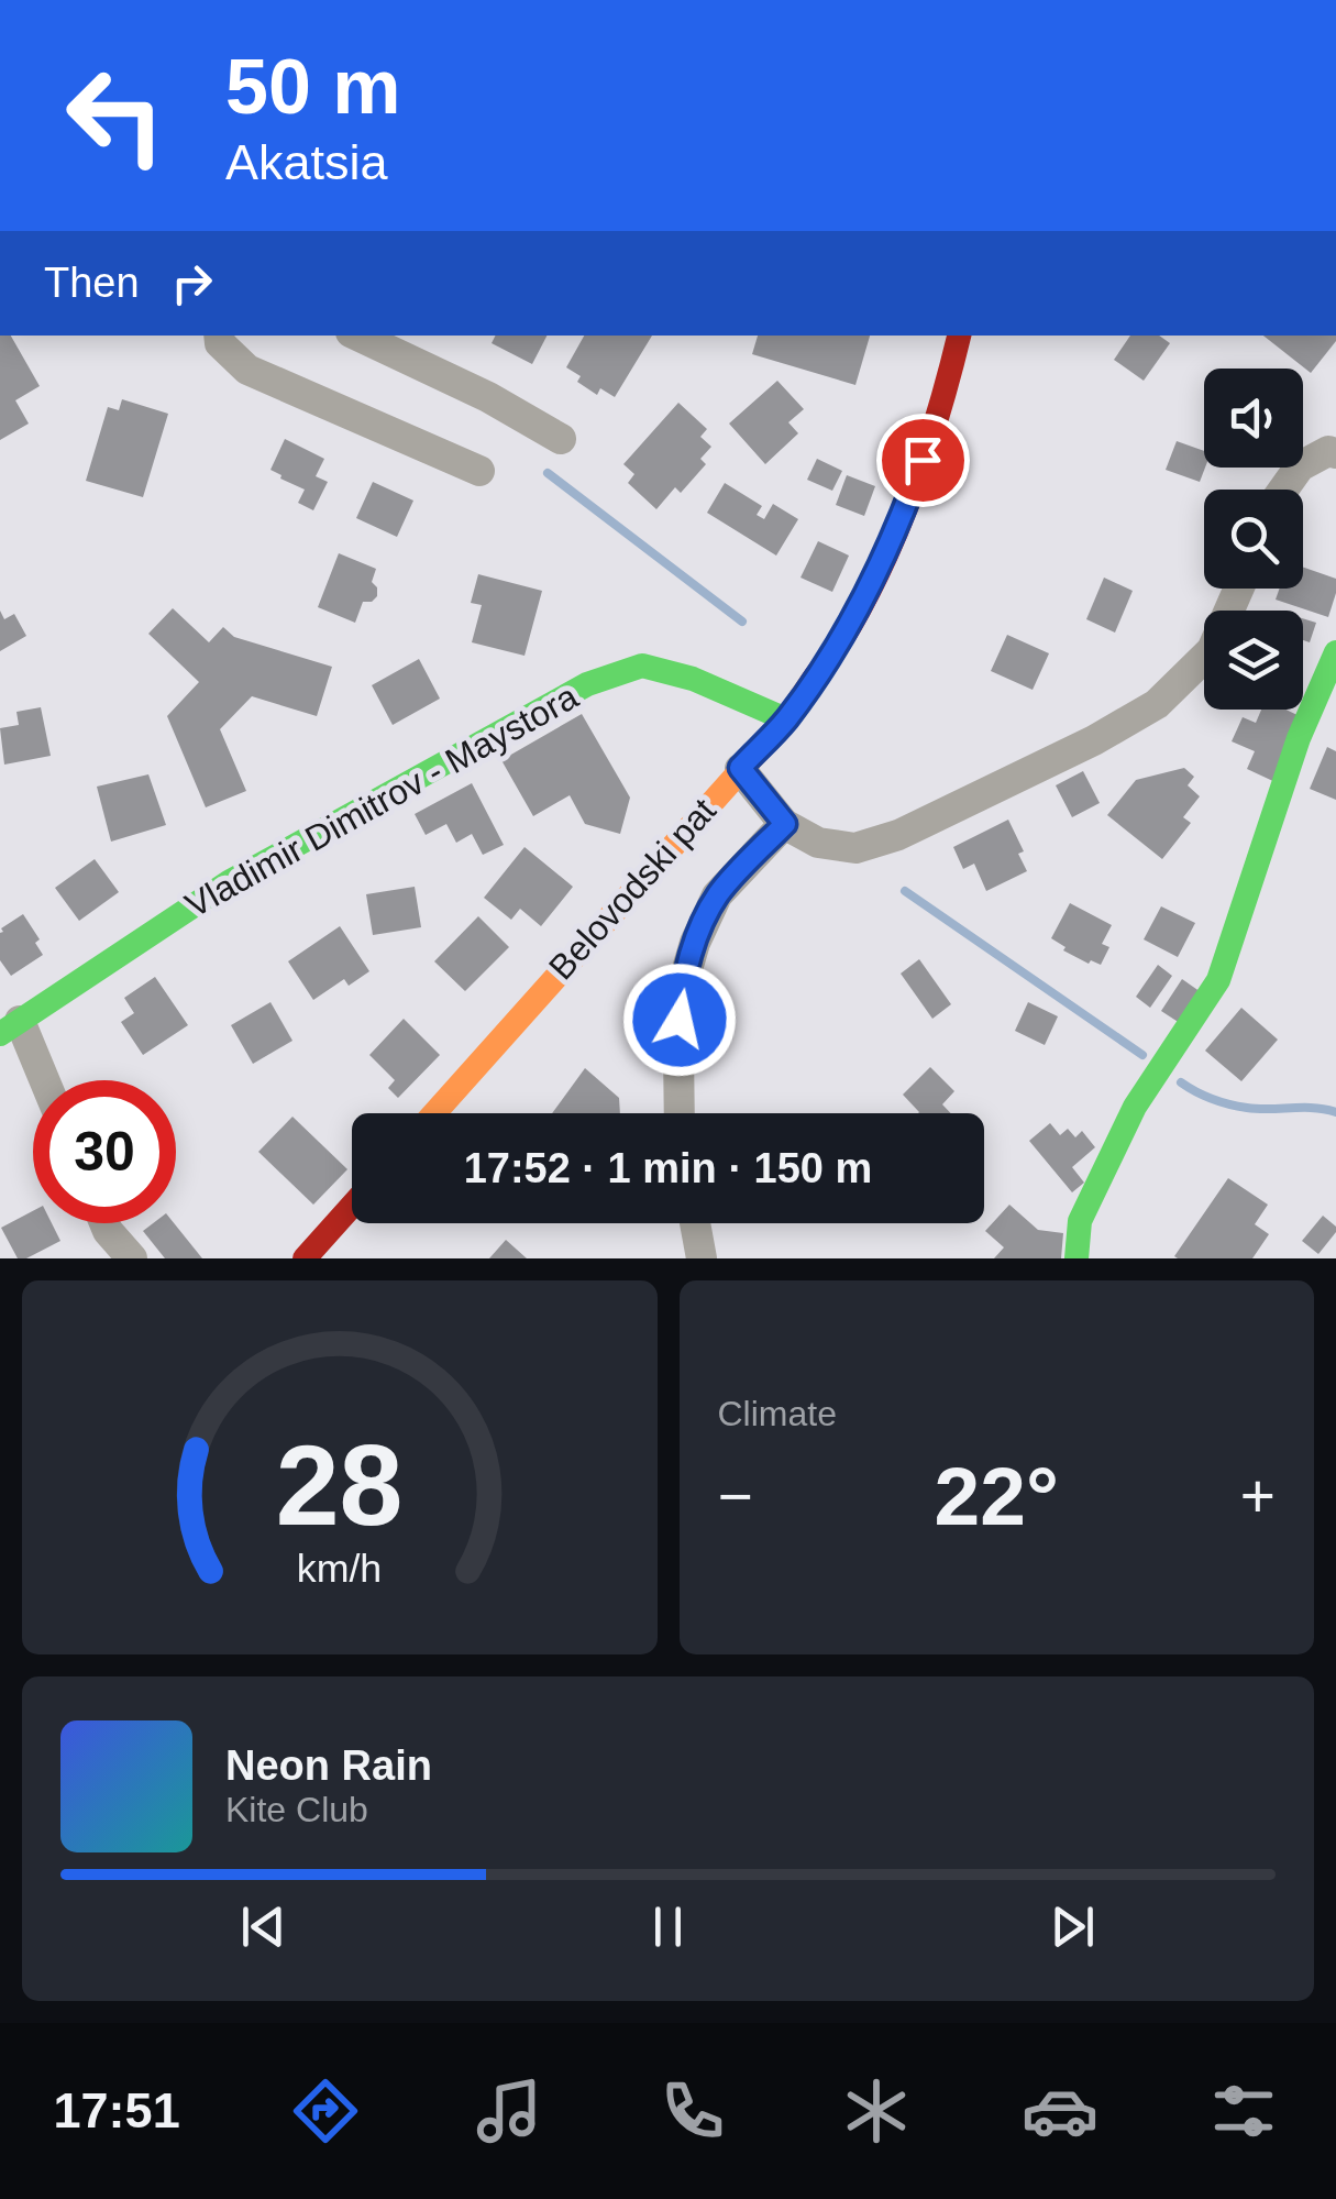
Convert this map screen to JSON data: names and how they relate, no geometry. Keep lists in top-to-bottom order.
{
  "streets": {
    "street": ["Vladimir Dimitrov - Maystora", "Belovodski pat"]
  },
  "crossings": [
    ["Vladimir Dimitrov - Maystora", "Belovodski pat"]
  ],
  "page": {
    "turn": ["50 m", "Akatsia"],
    "then": "Then",
    "limit": "30",
    "trip": "17:52 · 1 min · 150 m",
    "tile": "Climate",
    "heat": ["−", "22°", "+"],
    "song": ["Neon Rain", "Kite Club"],
    "tabs": "17:51",
    "gauge": ["28", "km/h"]
  }
}
